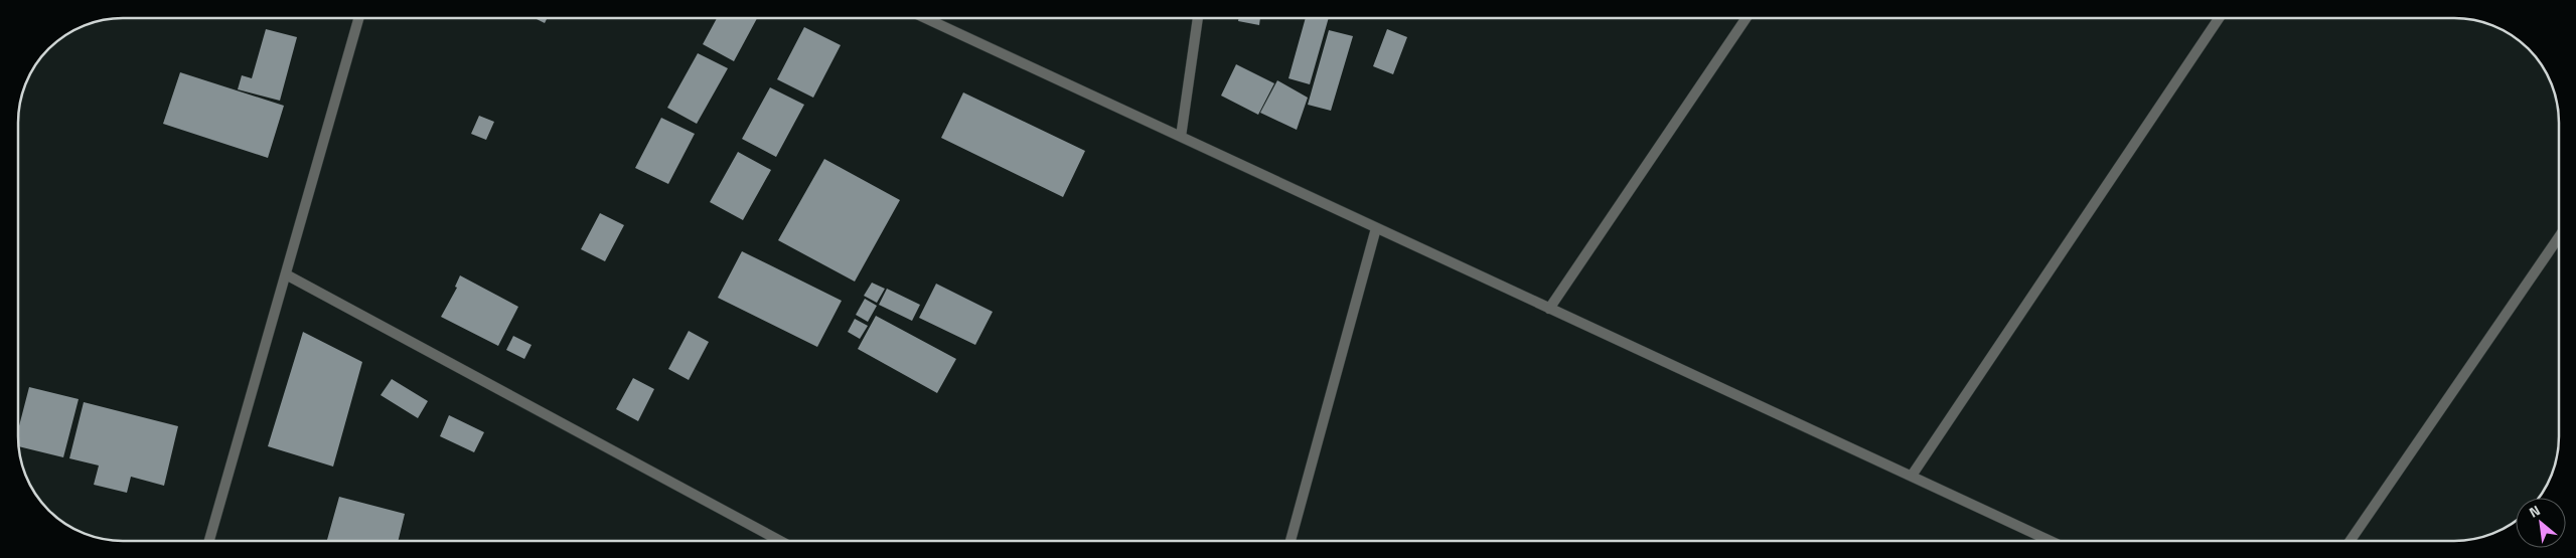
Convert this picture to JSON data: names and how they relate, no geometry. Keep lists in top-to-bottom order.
{
  "north": "top left"
}
